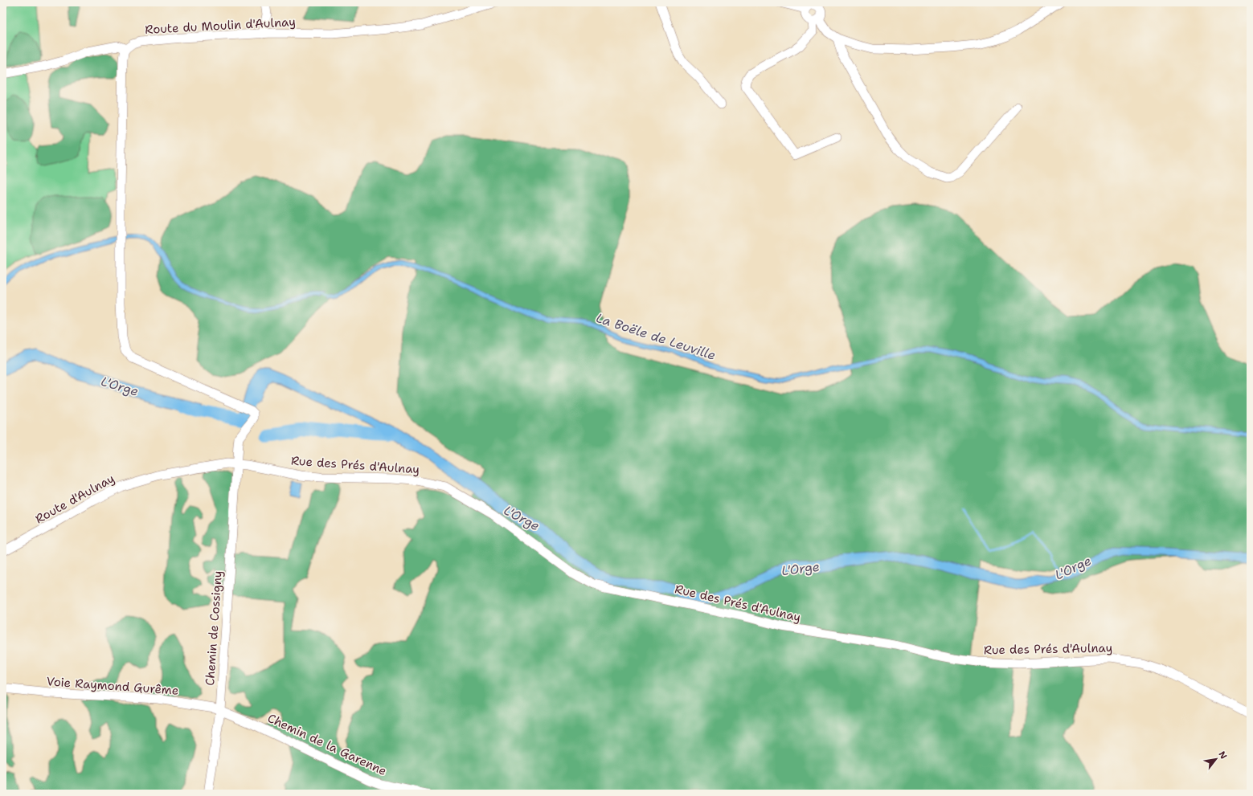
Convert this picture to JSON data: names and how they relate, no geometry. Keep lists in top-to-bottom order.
{
  "streets": {
    "street": [
      "Route du Moulin d'Aulnay",
      "Rue des Prés d'Aulnay",
      "Route d'Aulnay",
      "Chemin de Cossigny",
      "Voie Raymond Gurême",
      "Chemin de la Garenne"
    ]
  },
  "crossings": [
    ["Route du Moulin d'Aulnay", "Chemin de Cossigny"],
    ["Rue des Prés d'Aulnay", "Route d'Aulnay"],
    ["Rue des Prés d'Aulnay", "Chemin de Cossigny"],
    ["Route d'Aulnay", "Chemin de Cossigny"],
    ["Chemin de Cossigny", "Voie Raymond Gurême"],
    ["Chemin de Cossigny", "Chemin de la Garenne"],
    ["Voie Raymond Gurême", "Chemin de la Garenne"]
  ],
  "water": ["La Boële de Leuville", "L'Orge"],
  "north": "top right"
}
